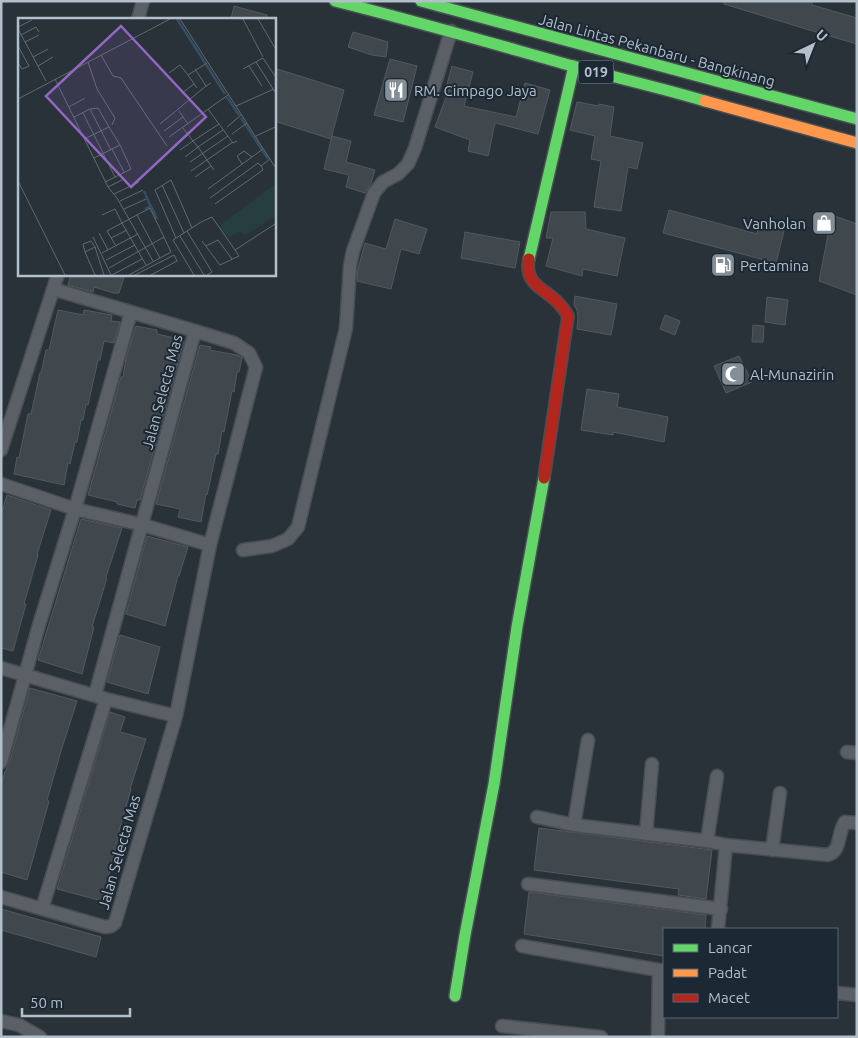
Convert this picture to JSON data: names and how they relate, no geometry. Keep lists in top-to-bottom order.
{
  "streets": {
    "main road": ["Jalan Lintas Pekanbaru - Bangkinang", "019"],
    "street": ["Jalan Selecta Mas"]
  },
  "places": {
    "restaurant": ["RM. Cimpago Jaya"],
    "shop": ["Vanholan"],
    "fuel station": ["Pertamina"],
    "mosque": ["Al-Munazirin"]
  },
  "legend": ["Lancar", "Padat", "Macet"],
  "scale_bar": "50 m",
  "north": "top right"
}
